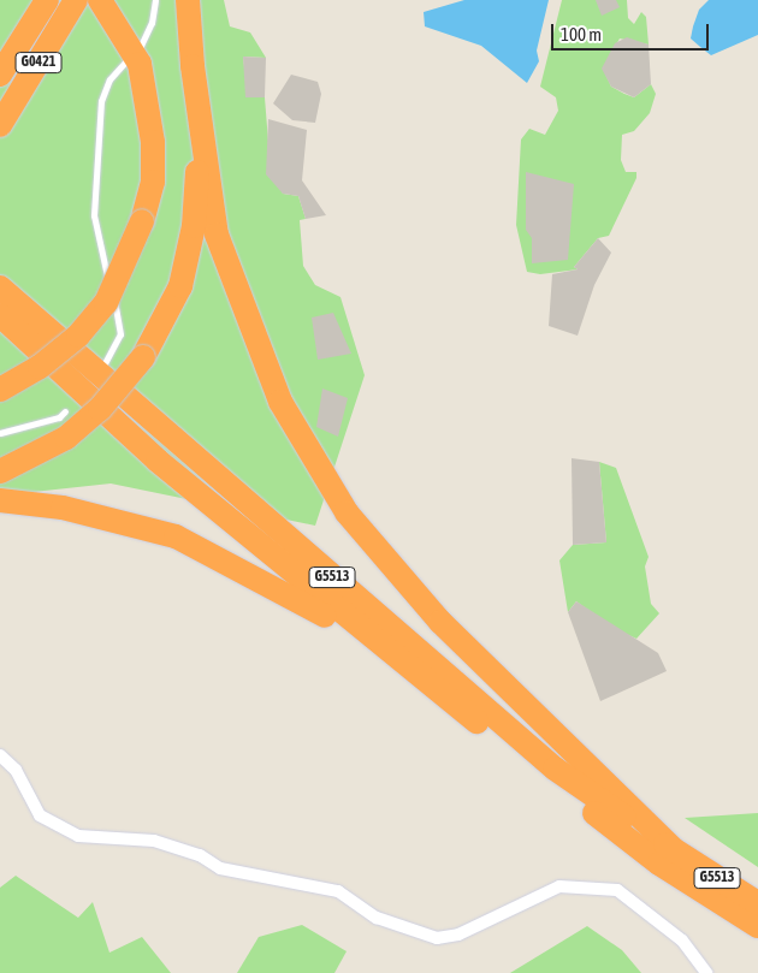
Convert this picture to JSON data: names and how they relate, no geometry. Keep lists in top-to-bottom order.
{
  "streets": {
    "highway": ["G0421", "G5513"]
  },
  "scale_bar": "100 m"
}
